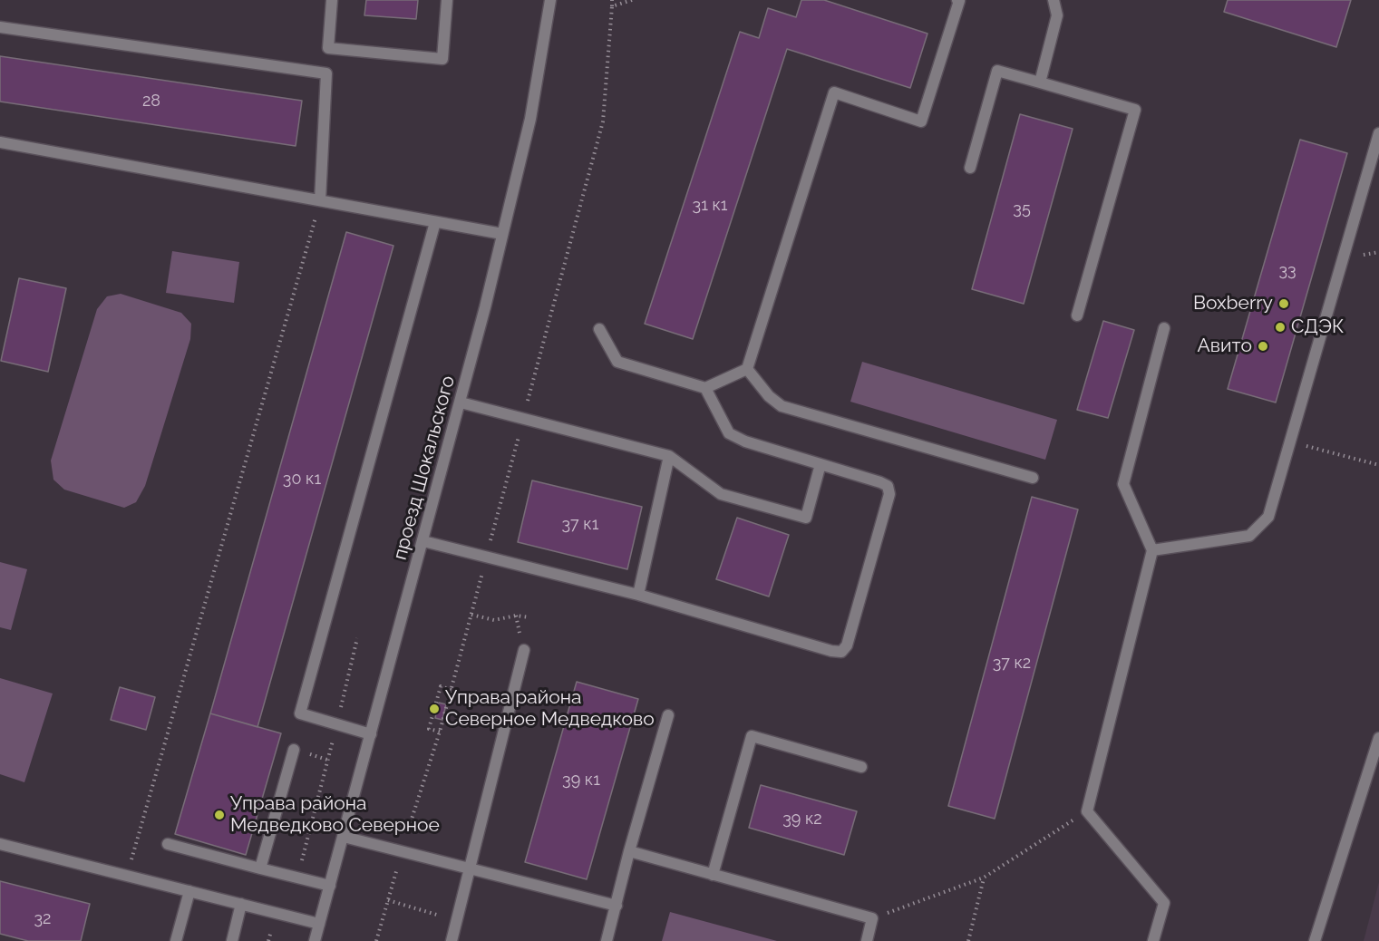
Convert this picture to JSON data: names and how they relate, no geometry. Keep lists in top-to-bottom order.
{
  "streets": {
    "street": ["проезд Шокальского"]
  },
  "places": [
    "Boxberry",
    "СДЭК",
    "Авито",
    "Управа района Северное Медведково",
    "Управа района Медведково Северное"
  ],
  "house_numbers": [
    "28",
    "31 к1",
    "35",
    "33",
    "30 к1",
    "37 к1",
    "37 к2",
    "39 к1",
    "39 к2",
    "32"
  ]
}
